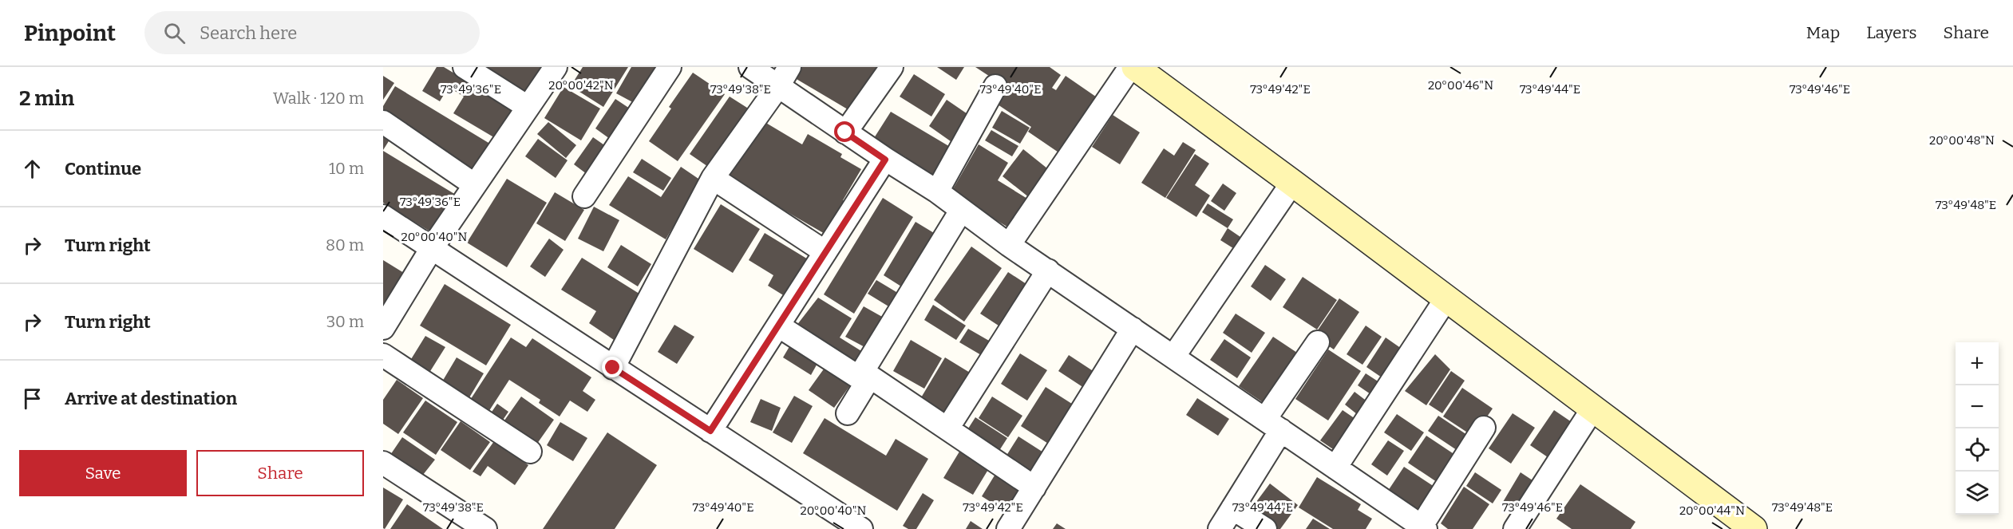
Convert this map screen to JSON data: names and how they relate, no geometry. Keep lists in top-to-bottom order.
{
  "page": {
    "header": "Pinpoint",
    "search": "Search here",
    "nav": ["Map", "Layers", "Share"],
    "heading": ["2 min", "Walk · 120 m"],
    "list": [
      ["Continue", "10 m"],
      ["Turn right", "80 m"],
      ["Turn right", "30 m"],
      "Arrive at destination"
    ],
    "map_buttons": ["+", "−"],
    "buttons": ["Save", "Share"]
  },
  "coordinates": [
    "20°00'42\"N",
    "20°00'46\"N",
    "73°49'36\"E",
    "73°49'38\"E",
    "73°49'40\"E",
    "73°49'42\"E",
    "73°49'44\"E",
    "73°49'46\"E",
    "20°00'48\"N",
    "73°49'48\"E",
    "20°00'40\"N",
    "20°00'44\"N"
  ]
}
